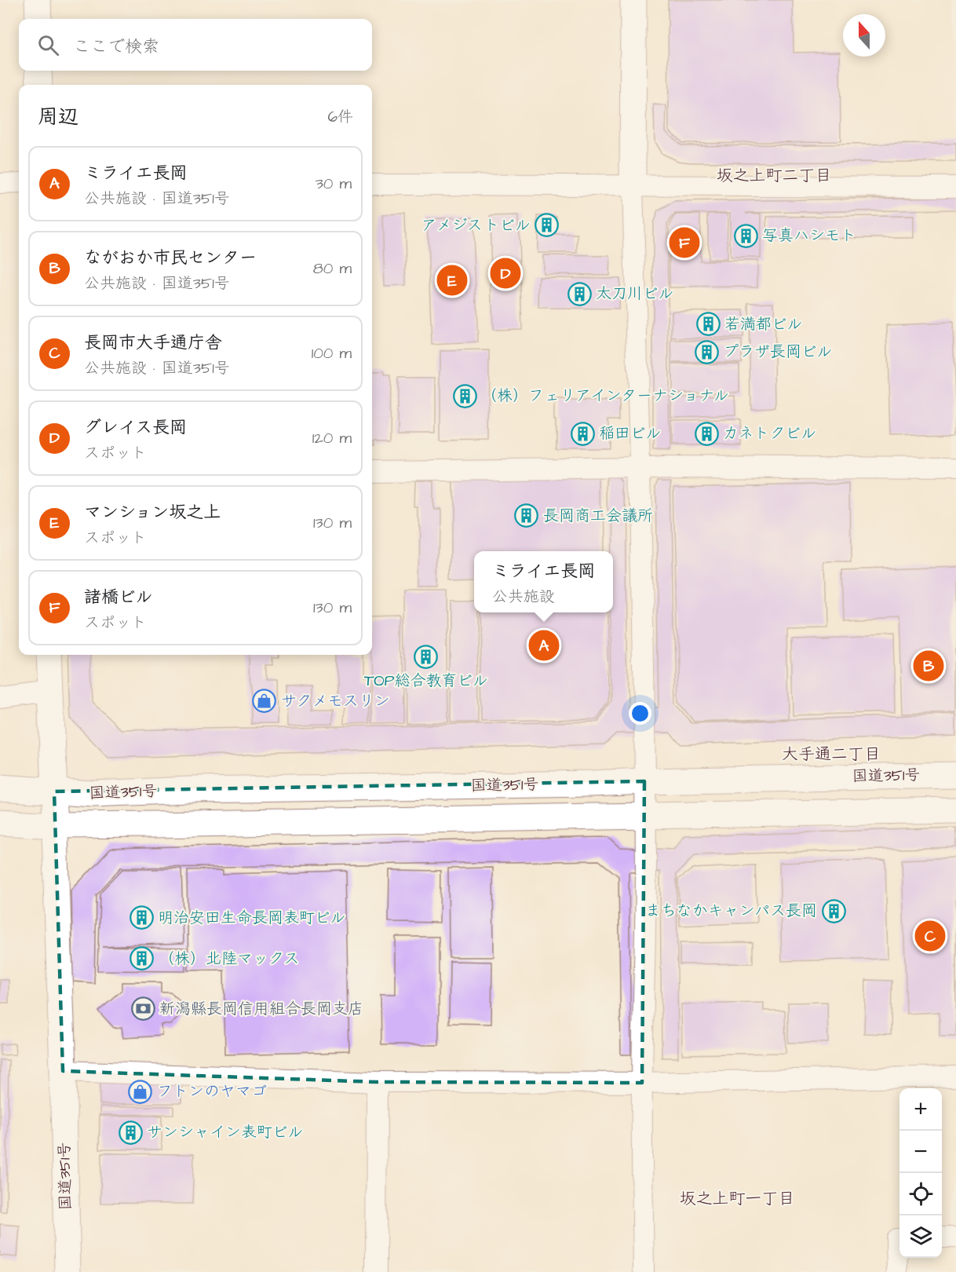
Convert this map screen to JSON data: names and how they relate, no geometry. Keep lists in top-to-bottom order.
{
  "streets": {
    "main road": ["国道351号"]
  },
  "districts": ["坂之上町二丁目", "大手通二丁目", "坂之上町一丁目"],
  "places": {
    "building": [
      "アメジストビル",
      "写真ハシモト",
      "太刀川ビル",
      "若満都ビル",
      "プラザ長岡ビル",
      "（株）フェリアインターナショナル",
      "稲田ビル",
      "カネトクビル",
      "長岡商工会議所",
      "TOP総合教育ビル",
      "まちなかキャンパス長岡",
      "明治安田生命長岡表町ビル",
      "（株）北陸マックス",
      "サンシャイン表町ビル"
    ],
    "shop": ["サクメモスリン", "フトンのヤマゴ"],
    "bank": ["新潟縣長岡信用組合長岡支店"]
  },
  "north": "top",
  "page": {
    "search": "ここで検索",
    "heading": ["周辺", "6件"],
    "list": [
      {
        "mark": "A",
        "name": "ミライエ長岡",
        "note": "公共施設 · 国道351号",
        "value": "30 m"
      },
      {
        "mark": "B",
        "name": "ながおか市民センター",
        "note": "公共施設 · 国道351号",
        "value": "80 m"
      },
      {
        "mark": "C",
        "name": "長岡市大手通庁舎",
        "note": "公共施設 · 国道351号",
        "value": "100 m"
      },
      {
        "mark": "D",
        "name": "グレイス長岡",
        "note": "スポット",
        "value": "120 m"
      },
      {
        "mark": "E",
        "name": "マンション坂之上",
        "note": "スポット",
        "value": "130 m"
      },
      {
        "mark": "F",
        "name": "諸橋ビル",
        "note": "スポット",
        "value": "130 m"
      }
    ],
    "pins": [
      "F",
      "D",
      "E",
      "A",
      "B",
      "C"
    ],
    "popup": ["ミライエ長岡", "公共施設"],
    "map_buttons": ["+", "−"]
  }
}
